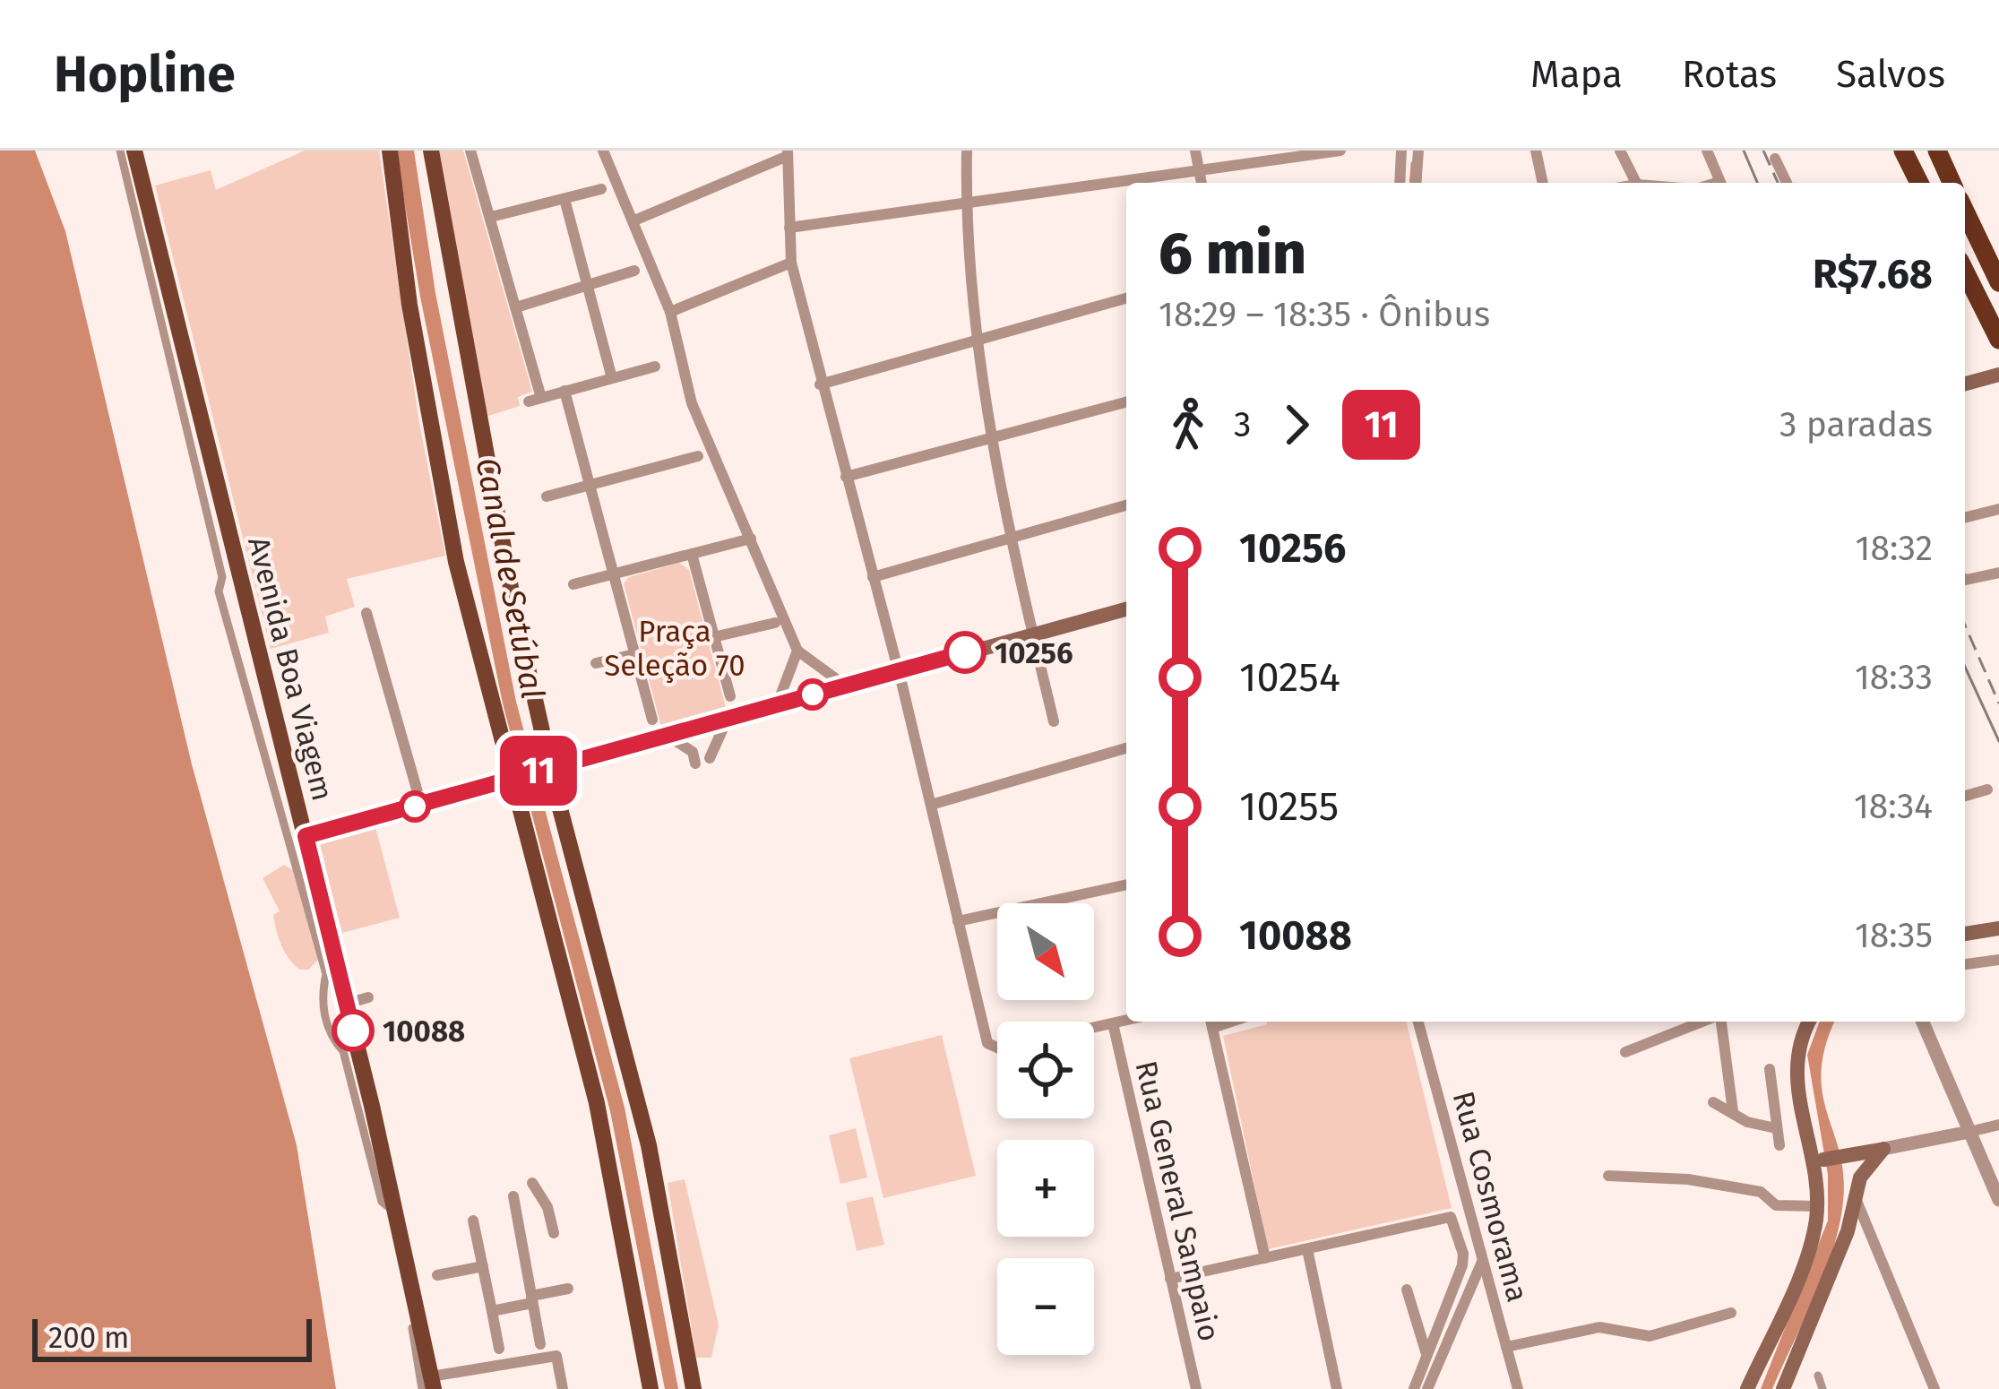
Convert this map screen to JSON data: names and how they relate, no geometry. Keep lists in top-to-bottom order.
{
  "streets": {
    "main road": ["Avenida Boa Viagem"],
    "street": ["Rua Cosmorama", "Rua General Sampaio"]
  },
  "water": ["Canal de Setúbal"],
  "parks": ["Praça Seleção 70"],
  "places": ["10256", "10088"],
  "lines": ["bus line 11"],
  "scale_bar": "200 m",
  "north": "bottom right",
  "page": {
    "header": "Hopline",
    "nav": ["Mapa", "Rotas", "Salvos"],
    "on_map": "11",
    "heading": ["6 min", "18:29 – 18:35 · Ônibus", "R$7.68"],
    "legs": ["3", "11", "3 paradas"],
    "list": [
      {
        "name": "10256",
        "value": "18:32"
      },
      {
        "name": "10254",
        "value": "18:33"
      },
      {
        "name": "10255",
        "value": "18:34"
      },
      {
        "name": "10088",
        "value": "18:35"
      }
    ],
    "map_buttons": ["+", "−"],
    "scale": "200 m"
  }
}
